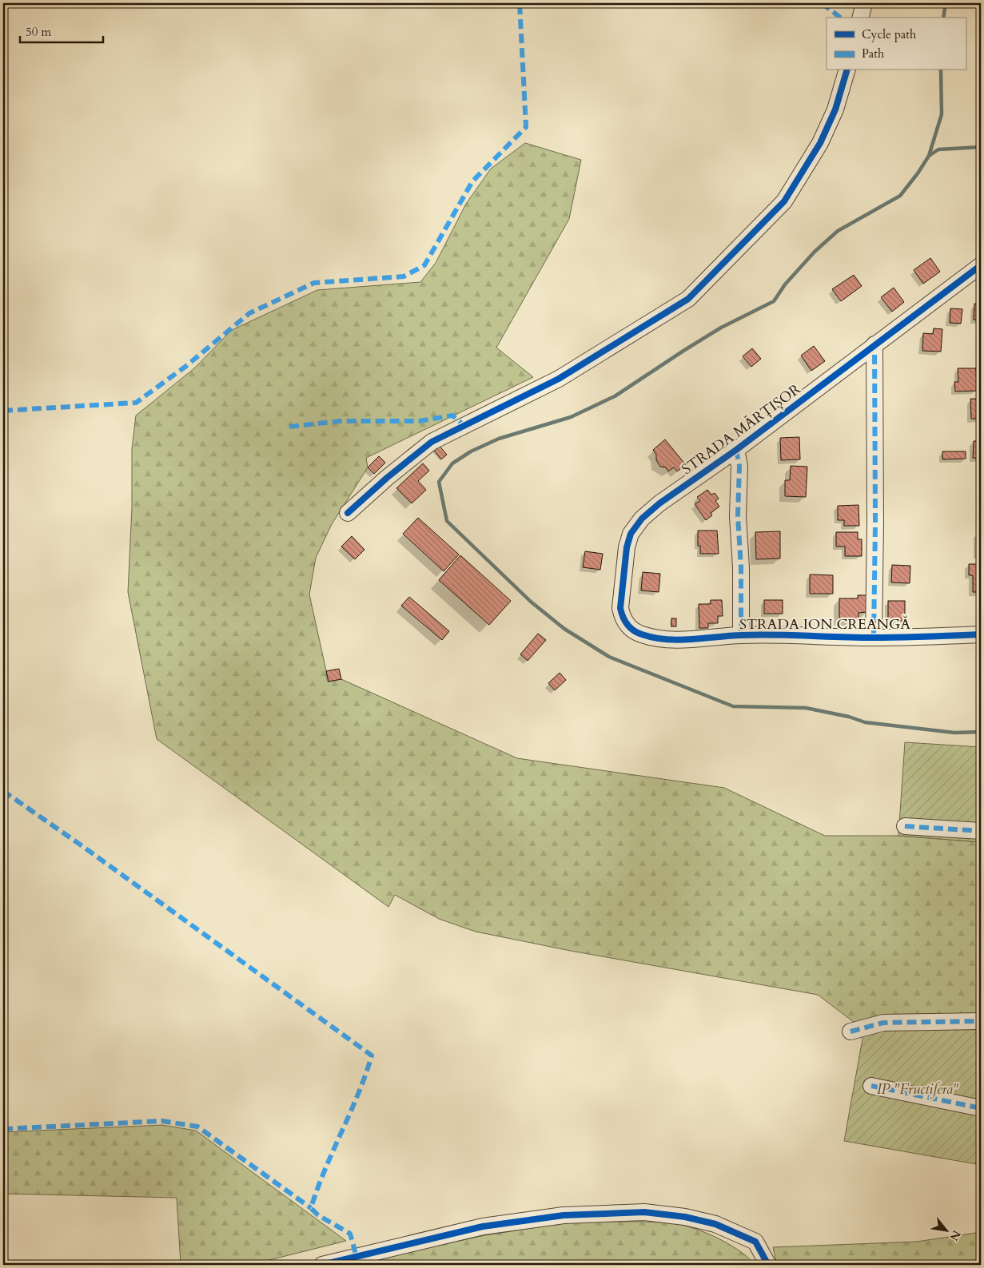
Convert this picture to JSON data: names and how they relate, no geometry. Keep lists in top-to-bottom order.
{
  "streets": {
    "street": ["STRADA MĂRȚIȘOR", "STRADA ION CREANGĂ"]
  },
  "crossings": [
    ["STRADA MĂRȚIȘOR", "STRADA ION CREANGĂ"]
  ],
  "parks": ["IP \"Fructifera\""],
  "legend": ["Cycle path", "Path"],
  "scale_bar": "50 m",
  "north": "bottom right"
}
